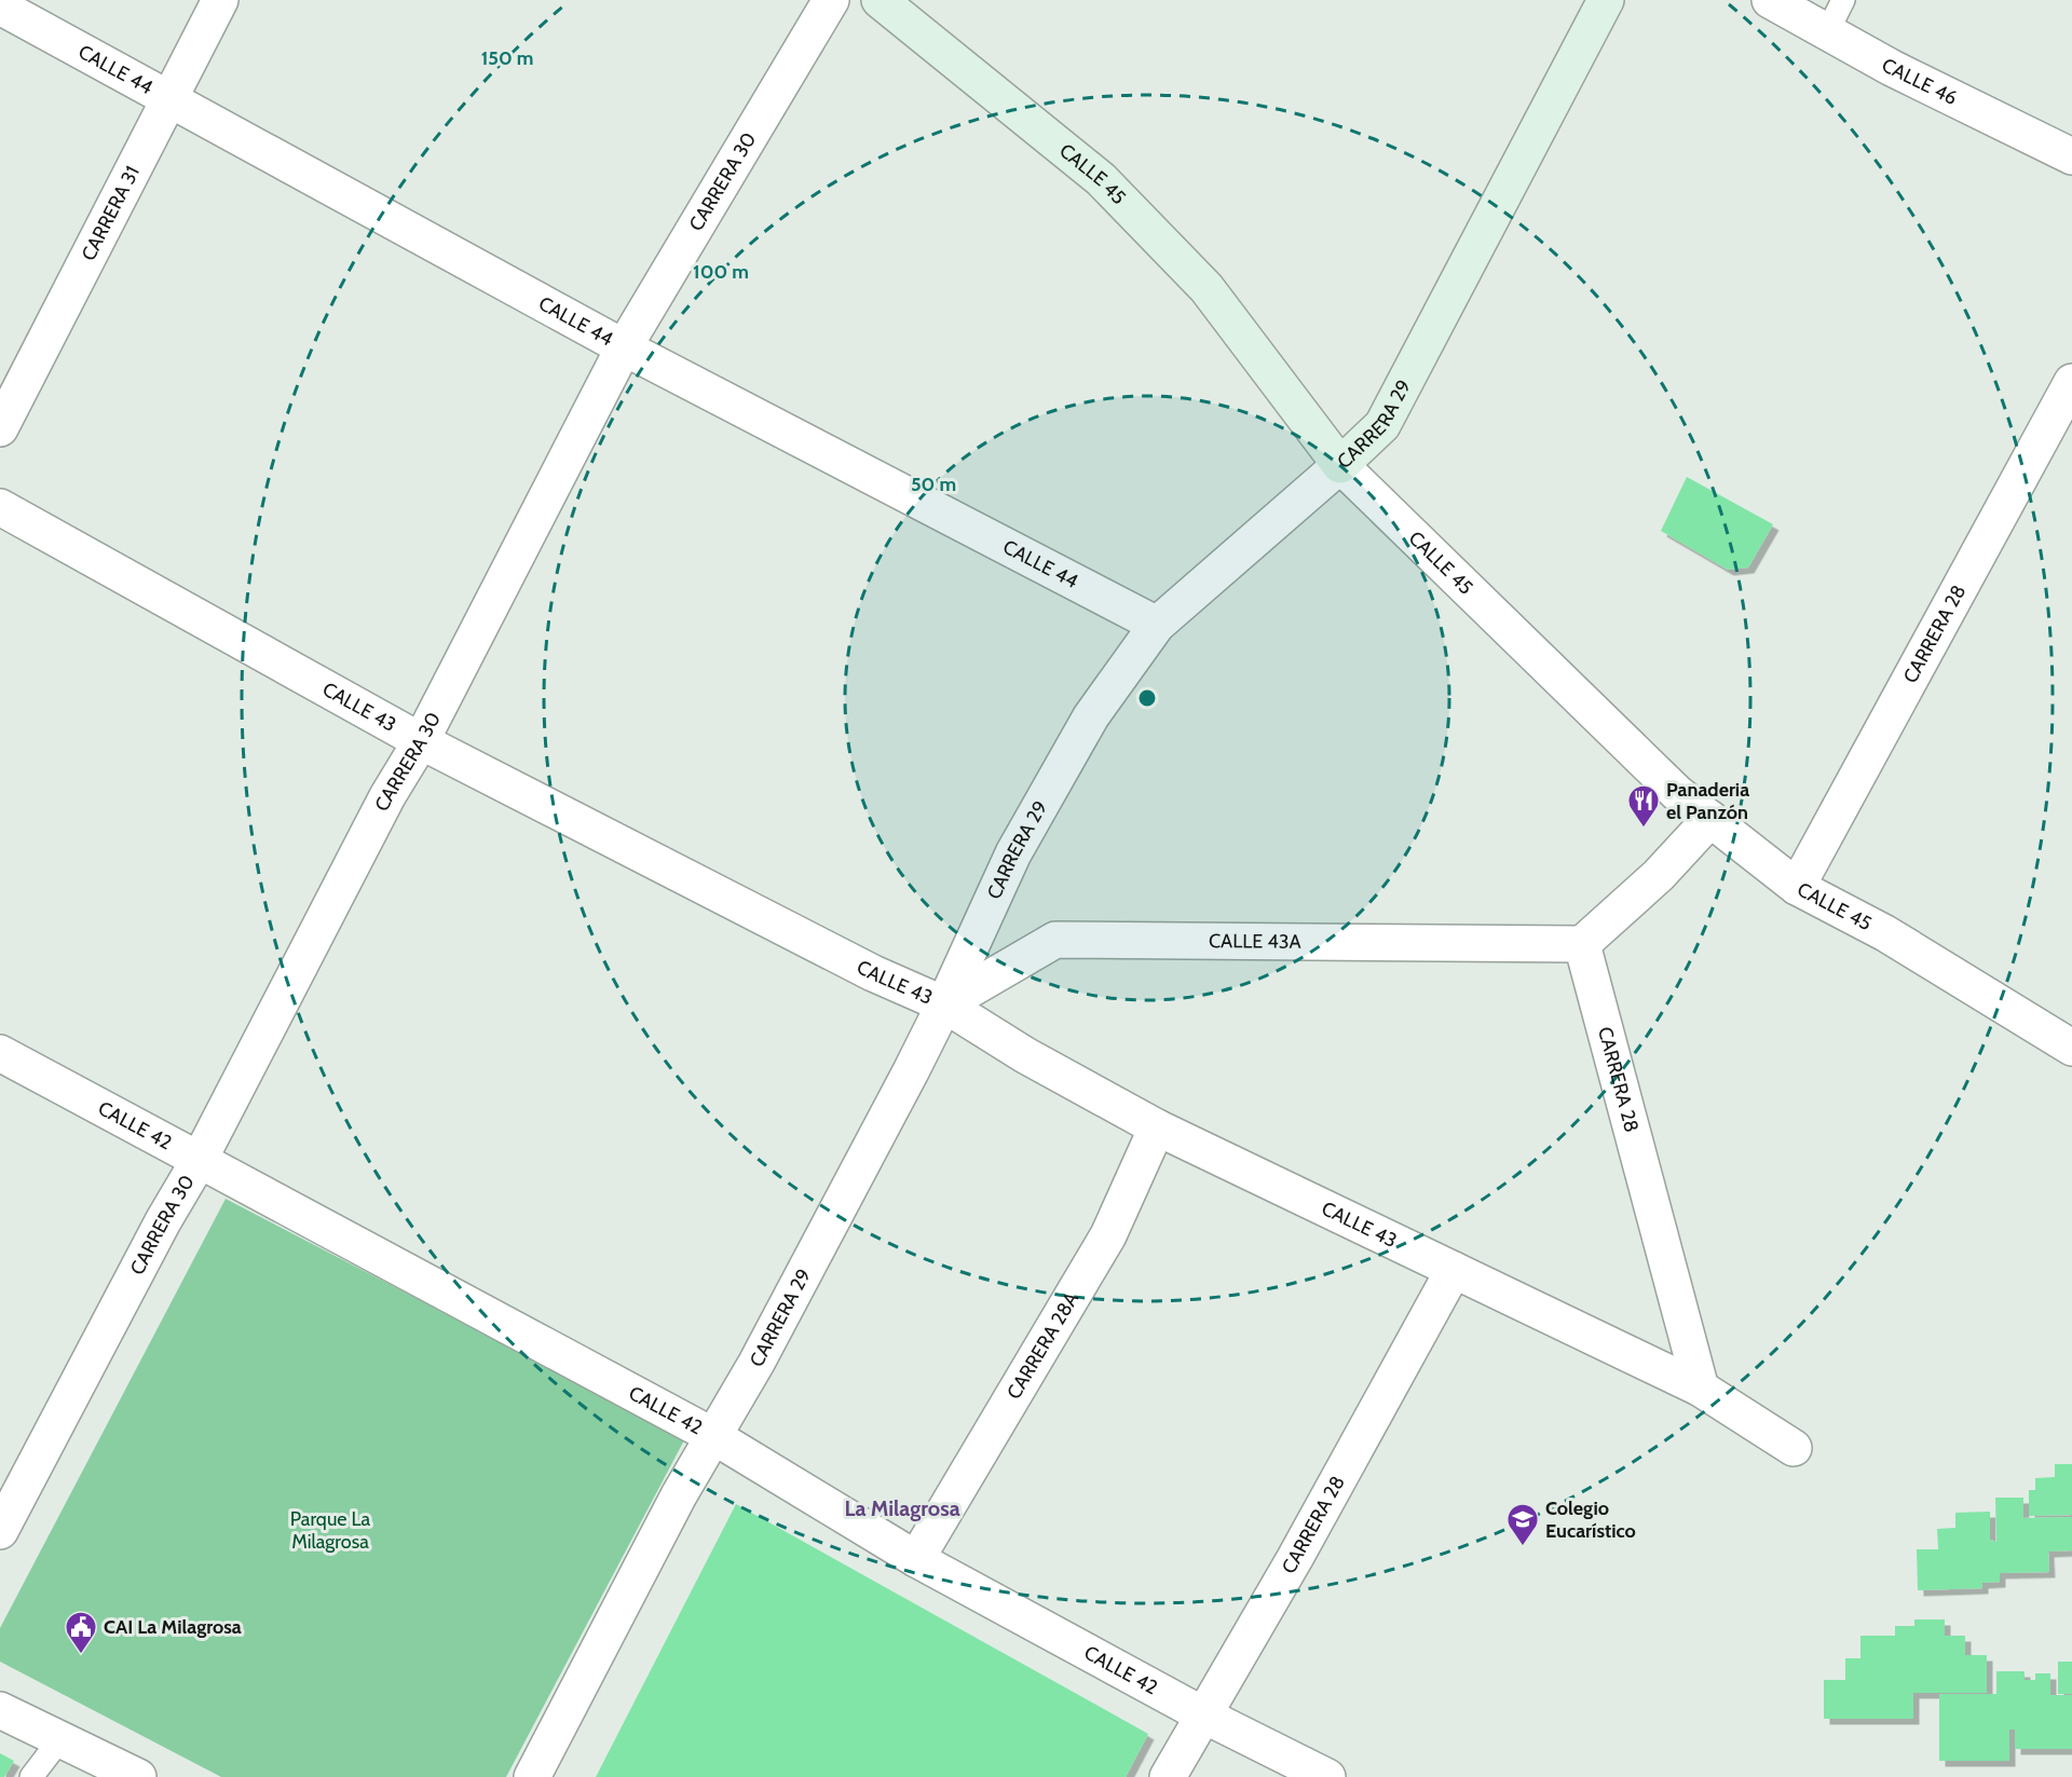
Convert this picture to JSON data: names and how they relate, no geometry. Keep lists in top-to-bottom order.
{
  "streets": {
    "main road": ["CALLE 45", "CARRERA 29"],
    "street": [
      "CALLE 44",
      "CALLE 46",
      "CARRERA 30",
      "CARRERA 31",
      "CARRERA 28",
      "CALLE 43",
      "CALLE 43A",
      "CALLE 42",
      "CARRERA 28A"
    ]
  },
  "crossings": [
    ["CALLE 44", "CARRERA 30"],
    ["CALLE 44", "CARRERA 31"],
    ["CALLE 44", "CARRERA 29"],
    ["CALLE 45", "CARRERA 29"],
    ["CALLE 45", "CARRERA 28"],
    ["CARRERA 30", "CALLE 43"],
    ["CARRERA 30", "CALLE 42"],
    ["CARRERA 29", "CALLE 43"],
    ["CARRERA 29", "CALLE 43A"],
    ["CARRERA 29", "CALLE 42"],
    ["CARRERA 28", "CALLE 43"],
    ["CARRERA 28", "CALLE 43A"],
    ["CARRERA 28", "CALLE 42"],
    ["CALLE 43", "CALLE 43A"],
    ["CALLE 43", "CARRERA 28A"],
    ["CALLE 42", "CARRERA 28A"]
  ],
  "districts": ["La Milagrosa"],
  "parks": ["Parque La Milagrosa"],
  "places": {
    "restaurant": ["Panaderia el Panzón"],
    "school or university": ["Colegio Eucarístico"],
    "public building": ["CAI La Milagrosa"]
  },
  "rings": ["150 m", "100 m", "50 m"]
}
